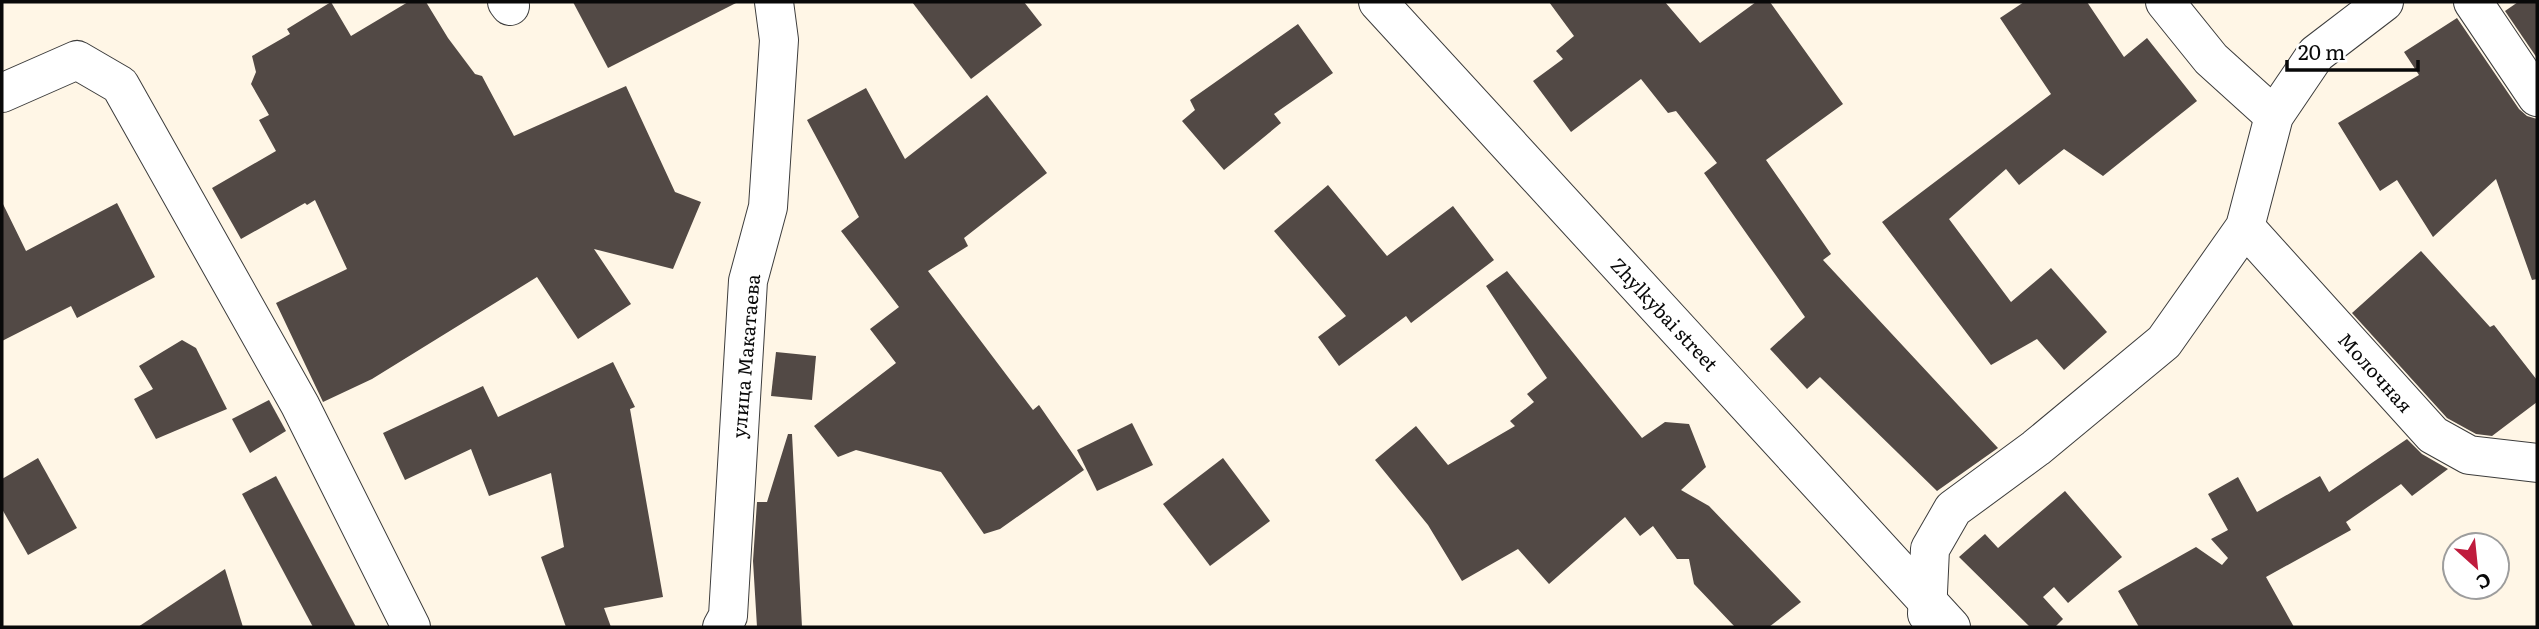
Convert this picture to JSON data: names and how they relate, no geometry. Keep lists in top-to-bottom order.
{
  "streets": {
    "street": ["Zhylkybai street", "улица Макатаева", "Молочная"]
  },
  "scale_bar": "20 m",
  "north": "bottom right"
}
